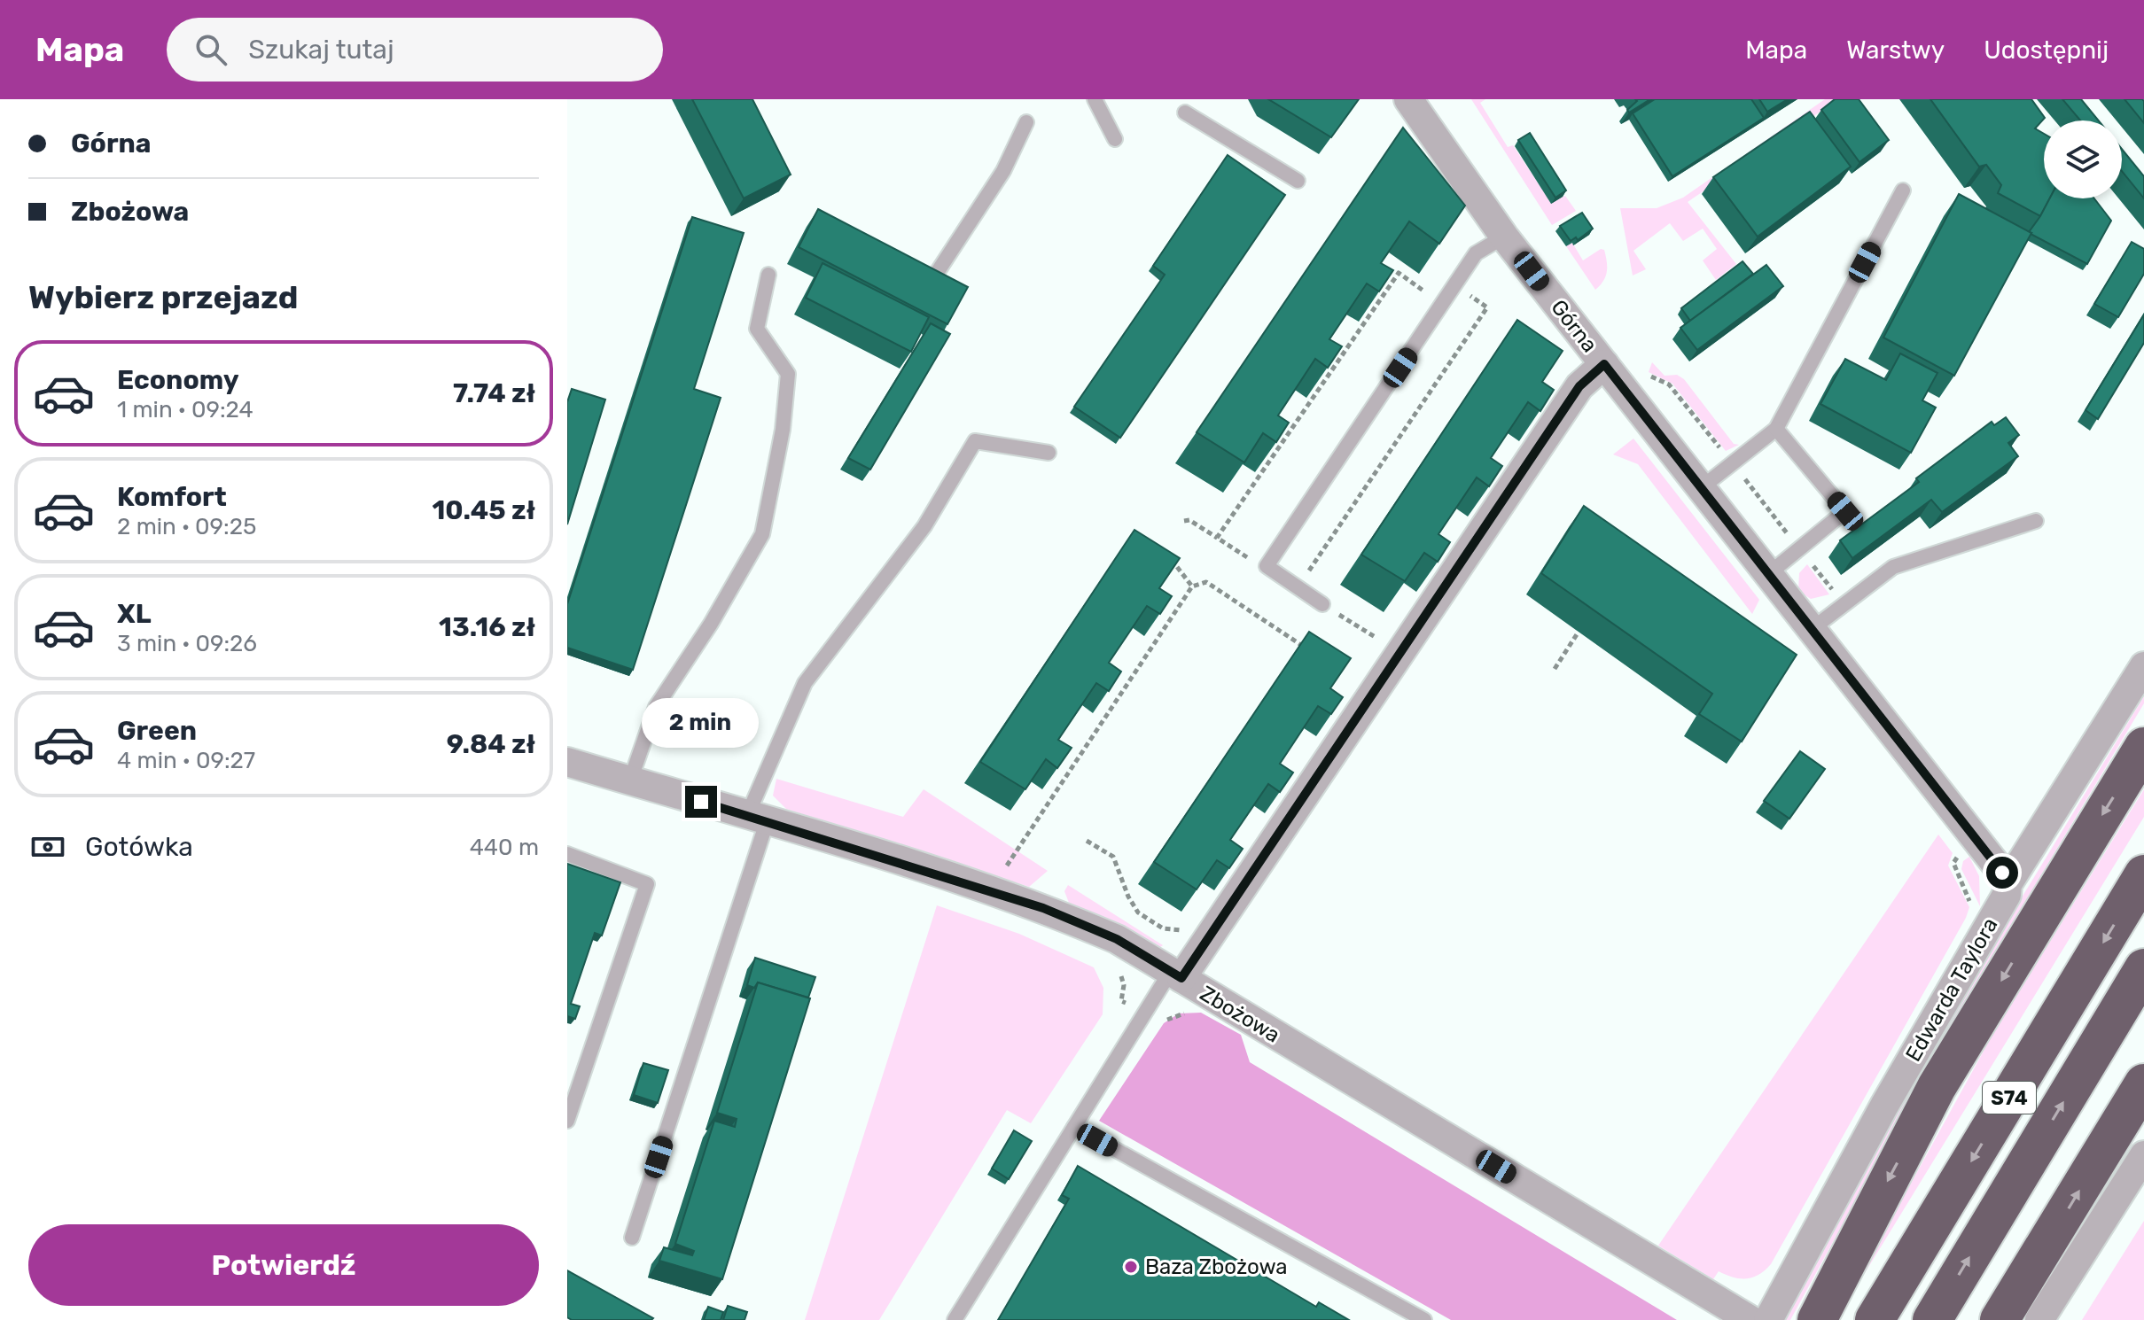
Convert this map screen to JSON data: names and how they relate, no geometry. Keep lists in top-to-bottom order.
{
  "streets": {
    "highway": ["S74"],
    "street": ["Górna", "Edwarda Taylora", "Zbożowa"]
  },
  "crossings": [
    ["Górna", "Edwarda Taylora"]
  ],
  "places": ["Baza Zbożowa"],
  "page": {
    "header": "Mapa",
    "search": "Szukaj tutaj",
    "nav": ["Mapa", "Warstwy", "Udostępnij"],
    "banner": ["Górna", "Zbożowa"],
    "heading": "Wybierz przejazd",
    "list": [
      {
        "name": "Economy",
        "note": "1 min · 09:24",
        "value": "7.74 zł"
      },
      {
        "name": "Komfort",
        "note": "2 min · 09:25",
        "value": "10.45 zł"
      },
      {
        "name": "XL",
        "note": "3 min · 09:26",
        "value": "13.16 zł"
      },
      {
        "name": "Green",
        "note": "4 min · 09:27",
        "value": "9.84 zł"
      }
    ],
    "bubble": "2 min",
    "pay": ["Gotówka", "440 m"],
    "buttons": "Potwierdź"
  }
}
